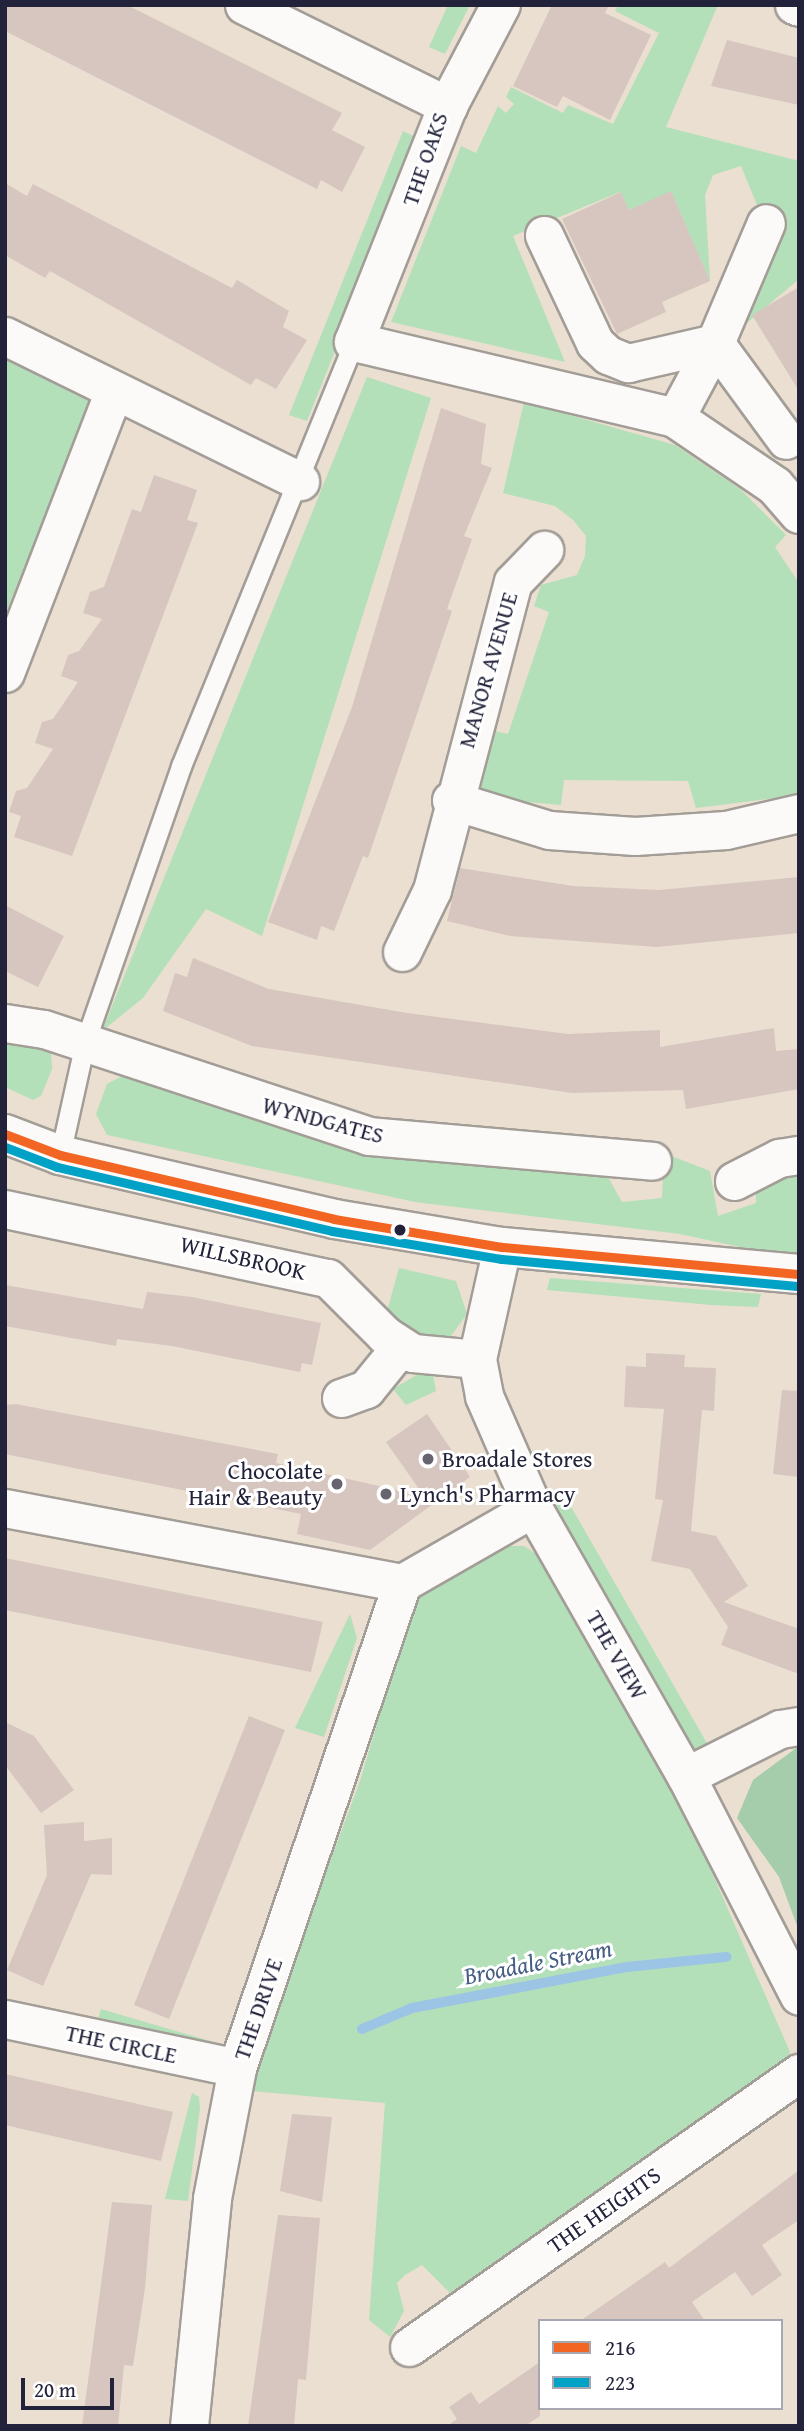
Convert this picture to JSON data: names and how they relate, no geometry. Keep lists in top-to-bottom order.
{
  "streets": {
    "street": [
      "THE OAKS",
      "MANOR AVENUE",
      "WYNDGATES",
      "WILLSBROOK",
      "THE VIEW",
      "THE DRIVE",
      "THE CIRCLE",
      "THE HEIGHTS"
    ]
  },
  "crossings": [
    ["WILLSBROOK", "THE VIEW"],
    ["THE DRIVE", "THE CIRCLE"]
  ],
  "water": ["Broadale Stream"],
  "places": ["Broadale Stores", "Chocolate Hair & Beauty", "Lynch's Pharmacy"],
  "lines": ["transit line 216", "transit line 223"],
  "legend": ["216", "223"],
  "scale_bar": "20 m"
}
